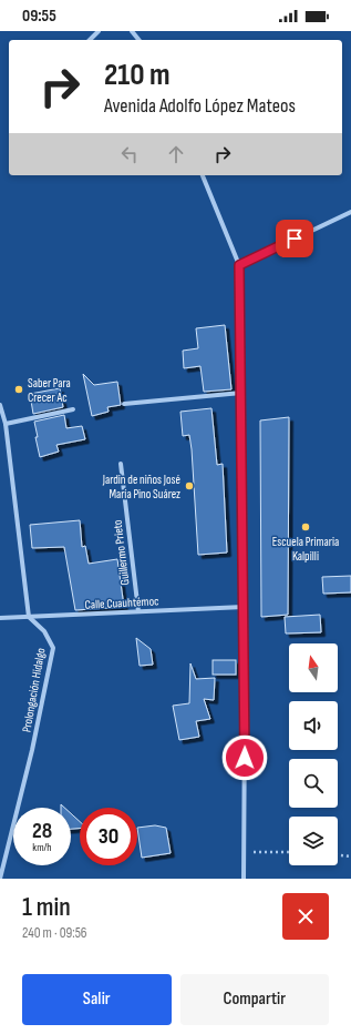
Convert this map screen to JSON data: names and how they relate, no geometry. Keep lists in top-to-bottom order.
{
  "streets": {
    "street": ["Guillermo Prieto", "Calle Cuauhtémoc", "Prolongación Hidalgo"]
  },
  "crossings": [
    ["Guillermo Prieto", "Calle Cuauhtémoc"],
    ["Calle Cuauhtémoc", "Prolongación Hidalgo"]
  ],
  "places": ["Saber Para Crecer Ac", "Jardin de niños José María Pino Suárez", "Escuela Primaria Kalpilli"],
  "north": "top",
  "page": {
    "status": "09:55",
    "turn": ["210 m", "Avenida Adolfo López Mateos"],
    "speed": "28 km/h",
    "limit": "30",
    "heading": ["1 min", "240 m · 09:56"],
    "buttons": ["Salir", "Compartir"]
  }
}
